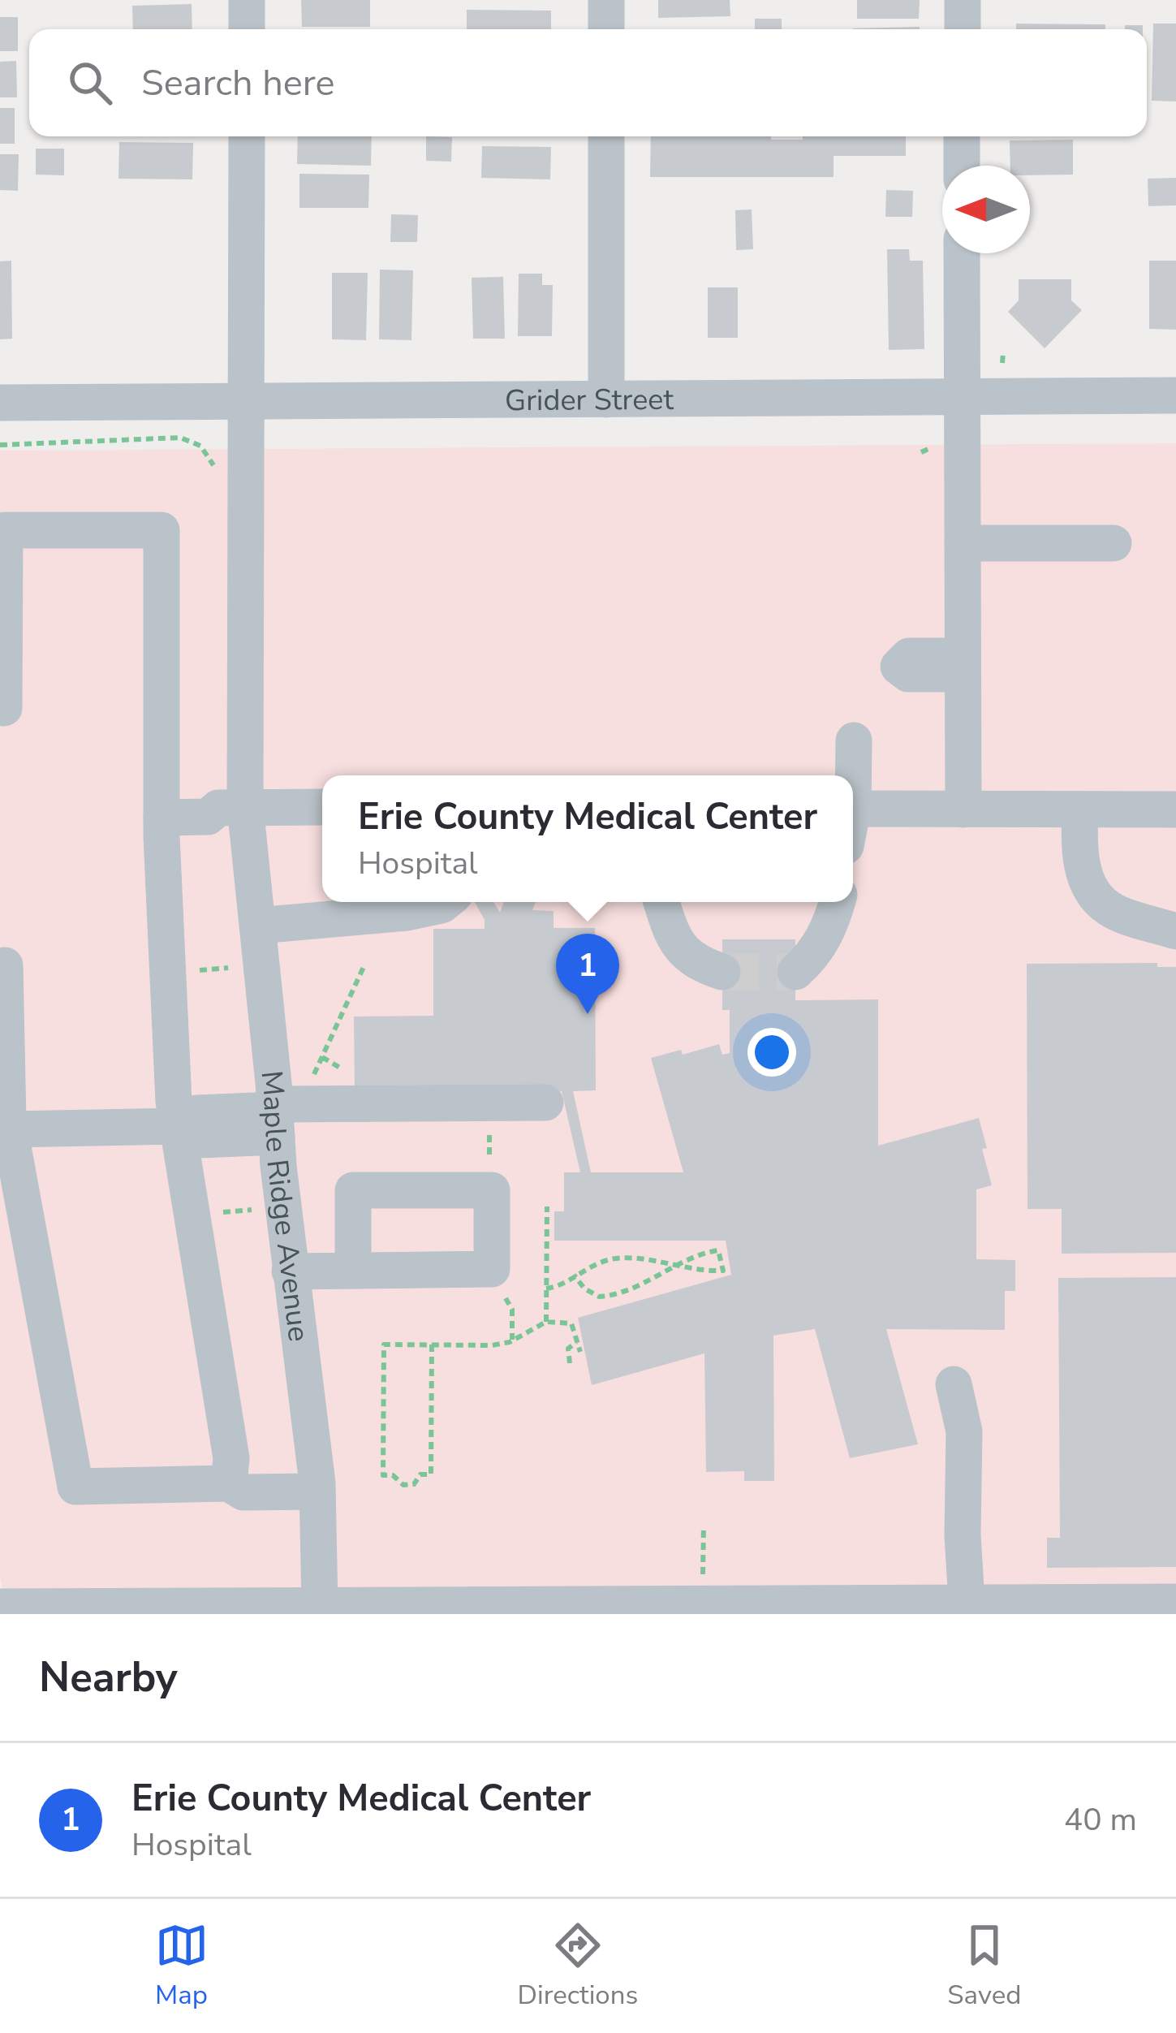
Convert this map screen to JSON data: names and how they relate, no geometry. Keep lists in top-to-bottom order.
{
  "streets": {
    "street": ["Grider Street", "Maple Ridge Avenue"]
  },
  "crossings": [
    ["Grider Street", "Maple Ridge Avenue"]
  ],
  "north": "left",
  "page": {
    "search": "Search here",
    "popup": ["Erie County Medical Center", "Hospital"],
    "pins": "1",
    "heading": "Nearby",
    "list": [
      {
        "mark": "1",
        "name": "Erie County Medical Center",
        "note": "Hospital",
        "value": "40 m"
      }
    ],
    "nav": ["Map", "Directions", "Saved"]
  }
}
